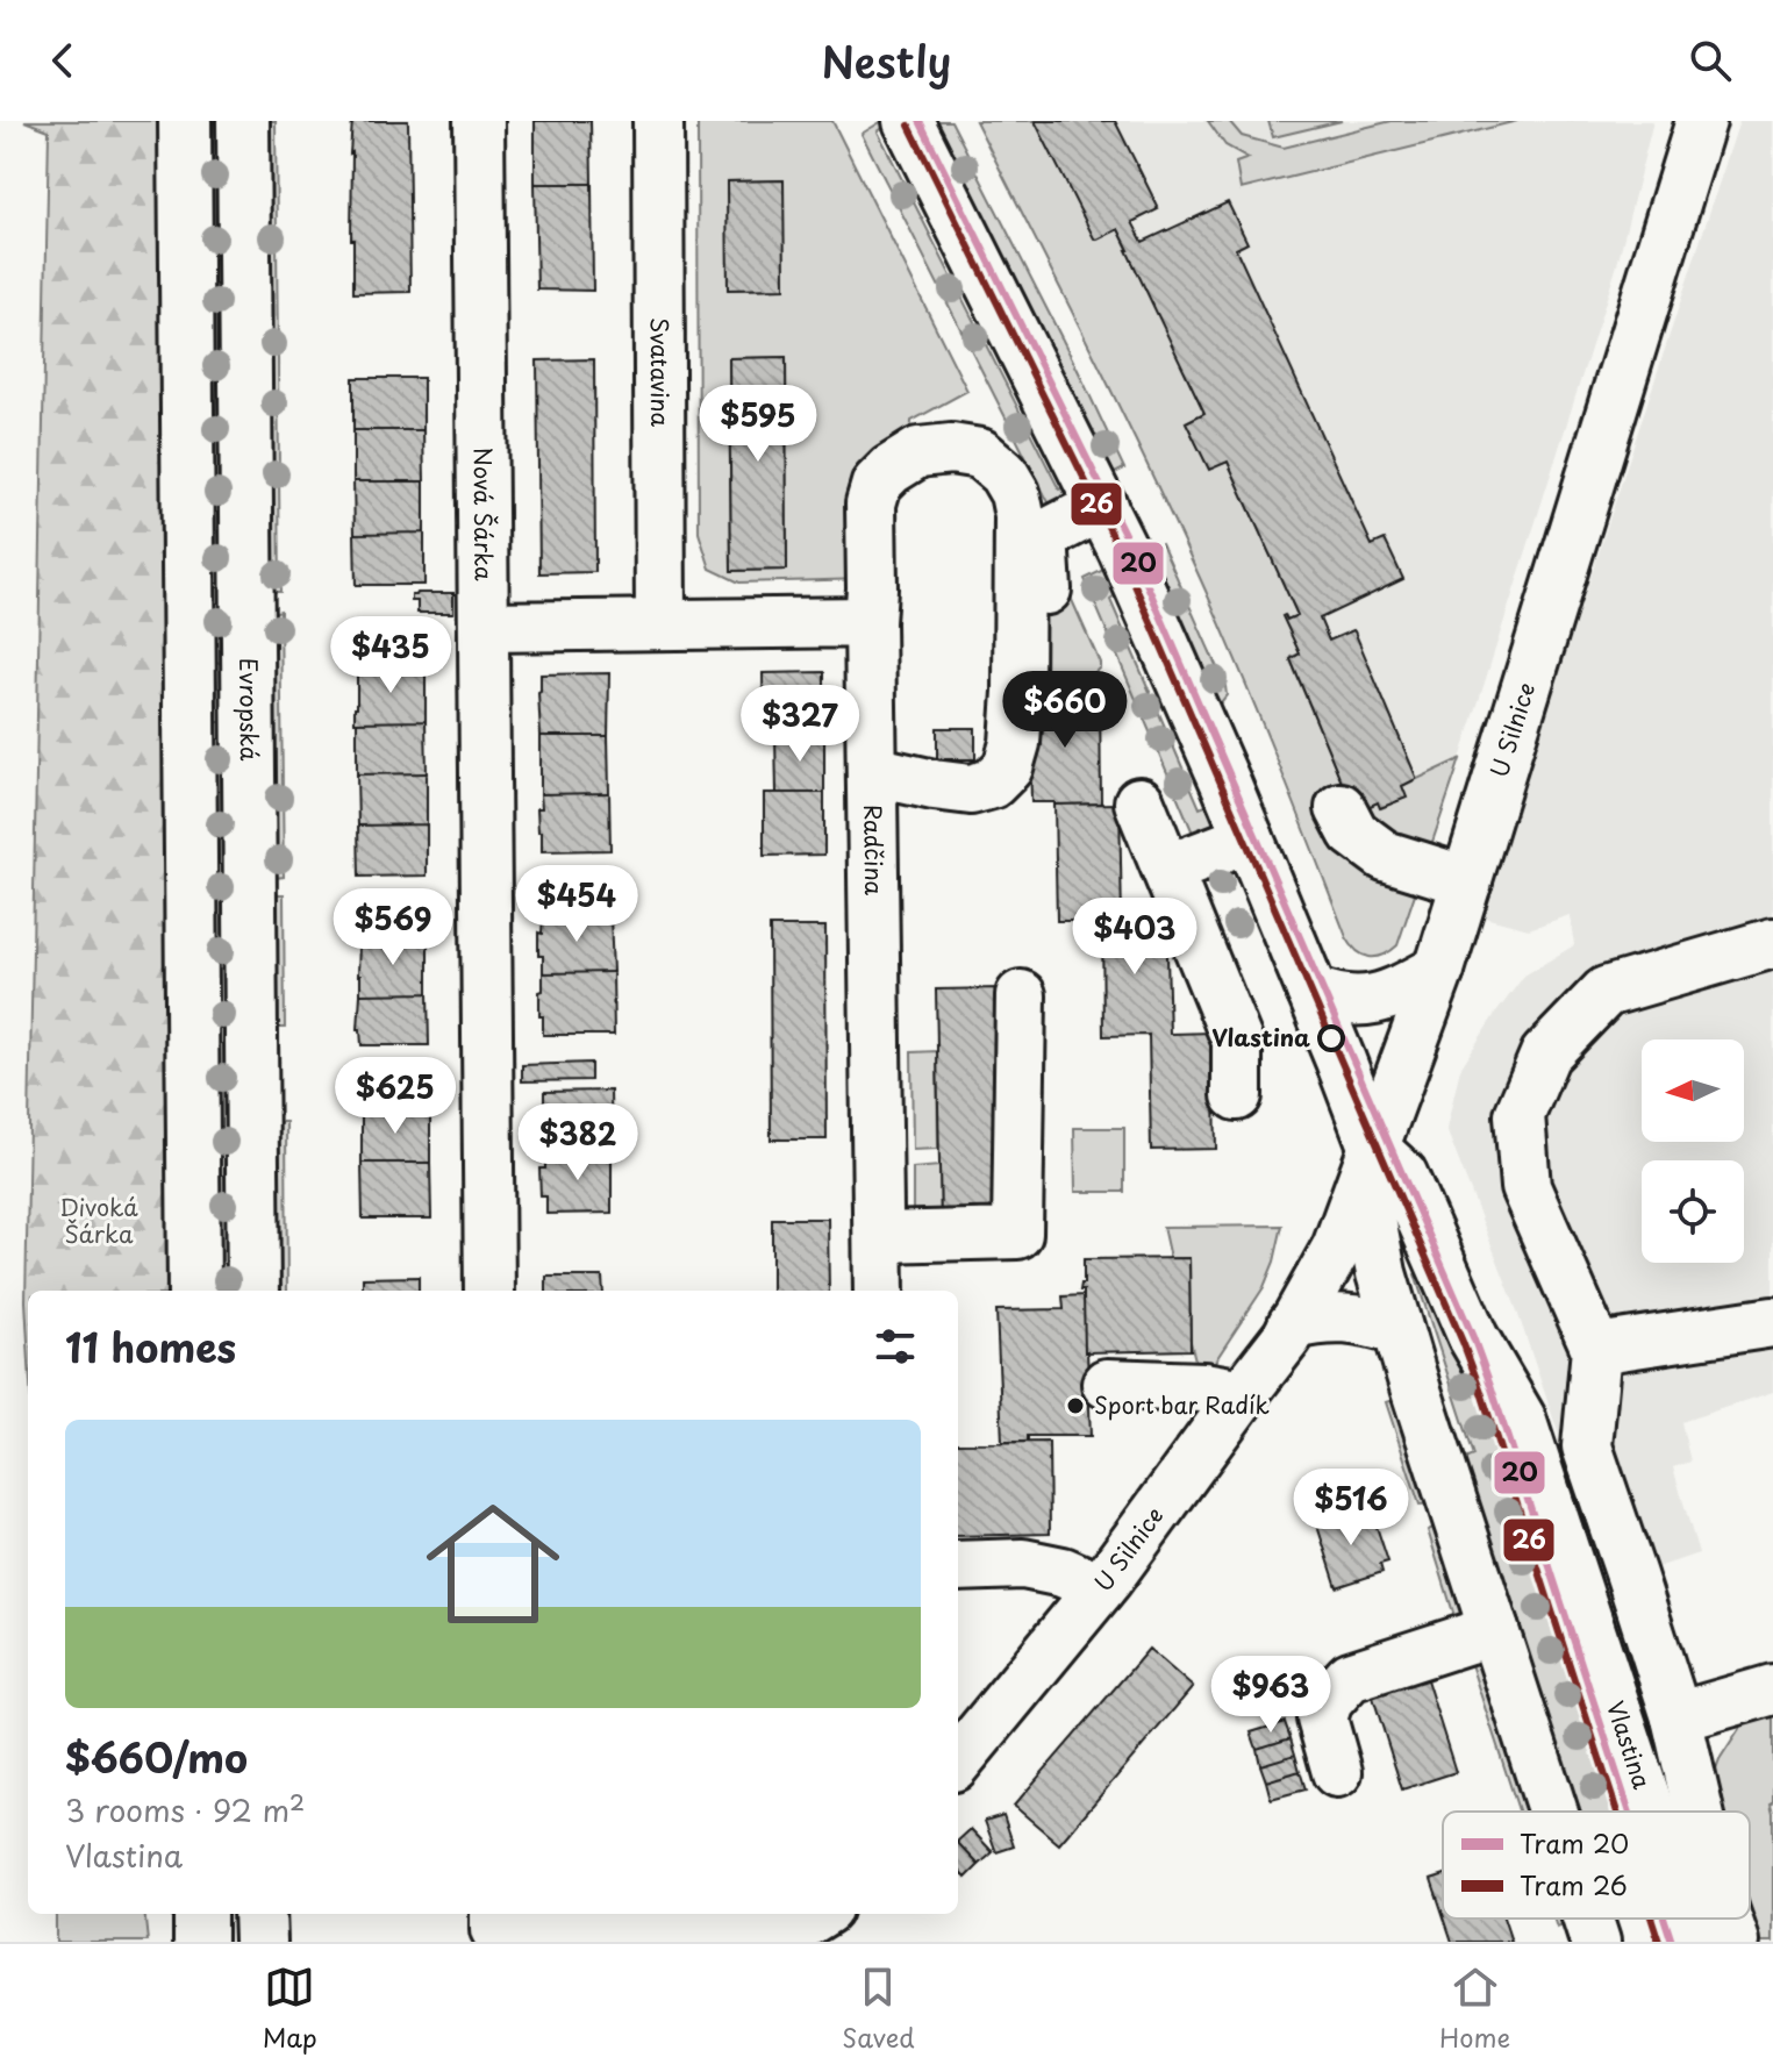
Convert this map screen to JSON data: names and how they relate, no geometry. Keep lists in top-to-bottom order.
{
  "streets": {
    "main road": ["Evropská"],
    "street": [
      "Svatavina",
      "Nová Šárka",
      "U Silnice",
      "Radčina",
      "Vlastina"
    ]
  },
  "crossings": [
    ["U Silnice", "Vlastina"]
  ],
  "parks": ["Divoká Šárka"],
  "places": ["Vlastina", "Sport bar Radík"],
  "lines": ["tram line 20", "tram line 26"],
  "legend": ["Tram 20", "Tram 26"],
  "north": "left",
  "page": {
    "header": "Nestly",
    "price": [
      "$595",
      "$435",
      "$660",
      "$327",
      "$454",
      "$569",
      "$403",
      "$625",
      "$382",
      "$516",
      "$963"
    ],
    "heading": "11 homes",
    "list": [
      {
        "name": "$660/mo",
        "note": "3 rooms · 92 m² · Vlastina"
      }
    ],
    "tabs": ["Map", "Saved", "Home"]
  }
}
